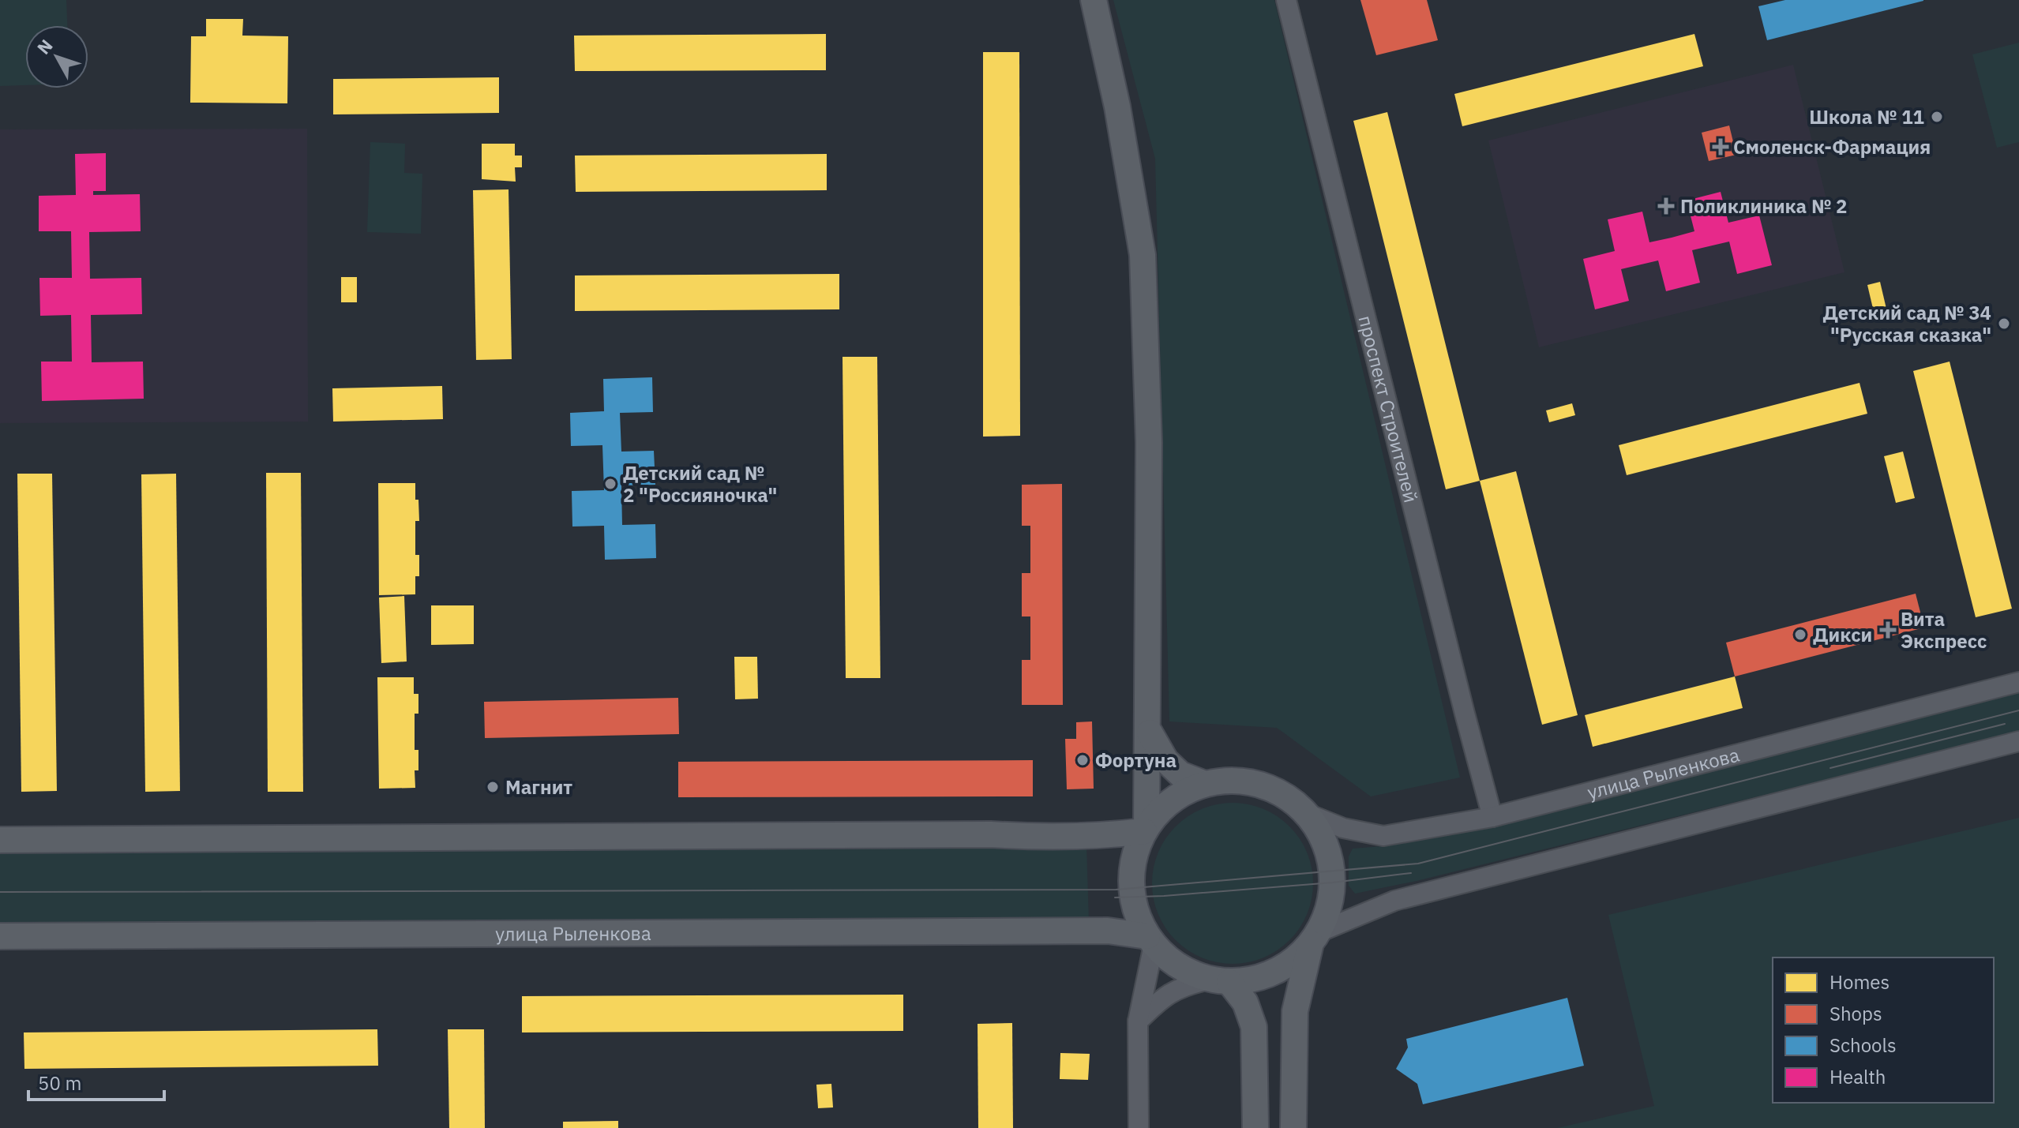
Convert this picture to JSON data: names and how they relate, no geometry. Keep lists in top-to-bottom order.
{
  "streets": {
    "main road": ["улица Рыленкова"],
    "street": ["проспект Строителей"]
  },
  "crossings": [
    ["проспект Строителей", "улица Рыленкова"]
  ],
  "places": {
    "other": [
      "Школа № 11",
      "Детский сад № 34 \"Русская сказка\"",
      "Детский сад № 2 \"Россияночка\"",
      "Дикси",
      "Фортуна",
      "Магнит"
    ],
    "health": ["Смоленск-Фармация", "Поликлиника № 2", "Вита Экспресс"]
  },
  "legend": [
    "Homes",
    "Shops",
    "Schools",
    "Health"
  ],
  "scale_bar": "50 m",
  "north": "top left"
}
